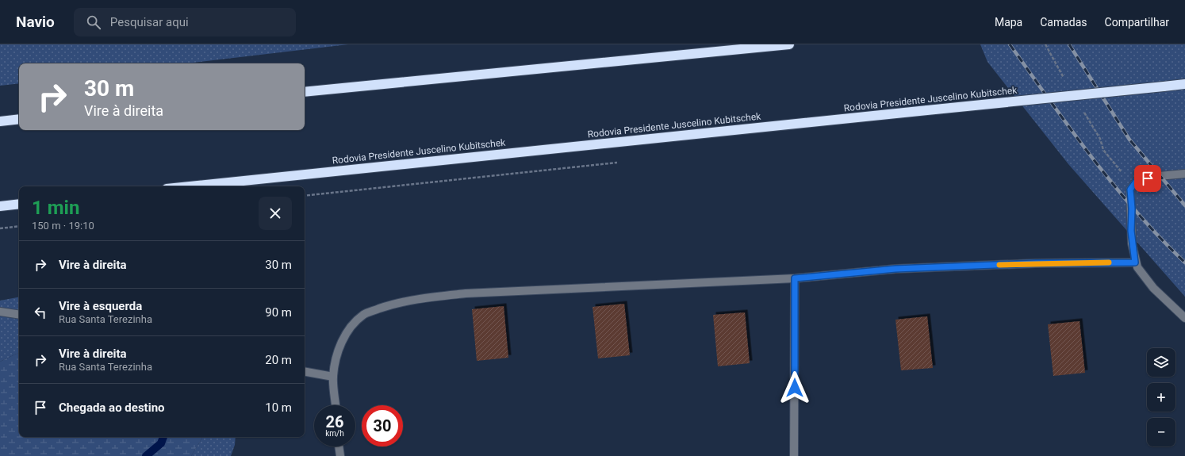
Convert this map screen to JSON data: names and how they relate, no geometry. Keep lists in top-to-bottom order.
{
  "streets": {
    "highway": ["Rodovia Presidente Juscelino Kubitschek"]
  },
  "page": {
    "header": "Navio",
    "search": "Pesquisar aqui",
    "nav": ["Mapa", "Camadas", "Compartilhar"],
    "turn": ["30 m", "Vire à direita"],
    "heading": ["1 min", "150 m · 19:10"],
    "list": [
      {
        "name": "Vire à direita",
        "value": "30 m"
      },
      {
        "name": "Vire à esquerda",
        "note": "Rua Santa Terezinha",
        "value": "90 m"
      },
      {
        "name": "Vire à direita",
        "note": "Rua Santa Terezinha",
        "value": "20 m"
      },
      {
        "name": "Chegada ao destino",
        "value": "10 m"
      }
    ],
    "map_buttons": ["+", "−"],
    "speed": "26 km/h",
    "limit": "30"
  }
}
